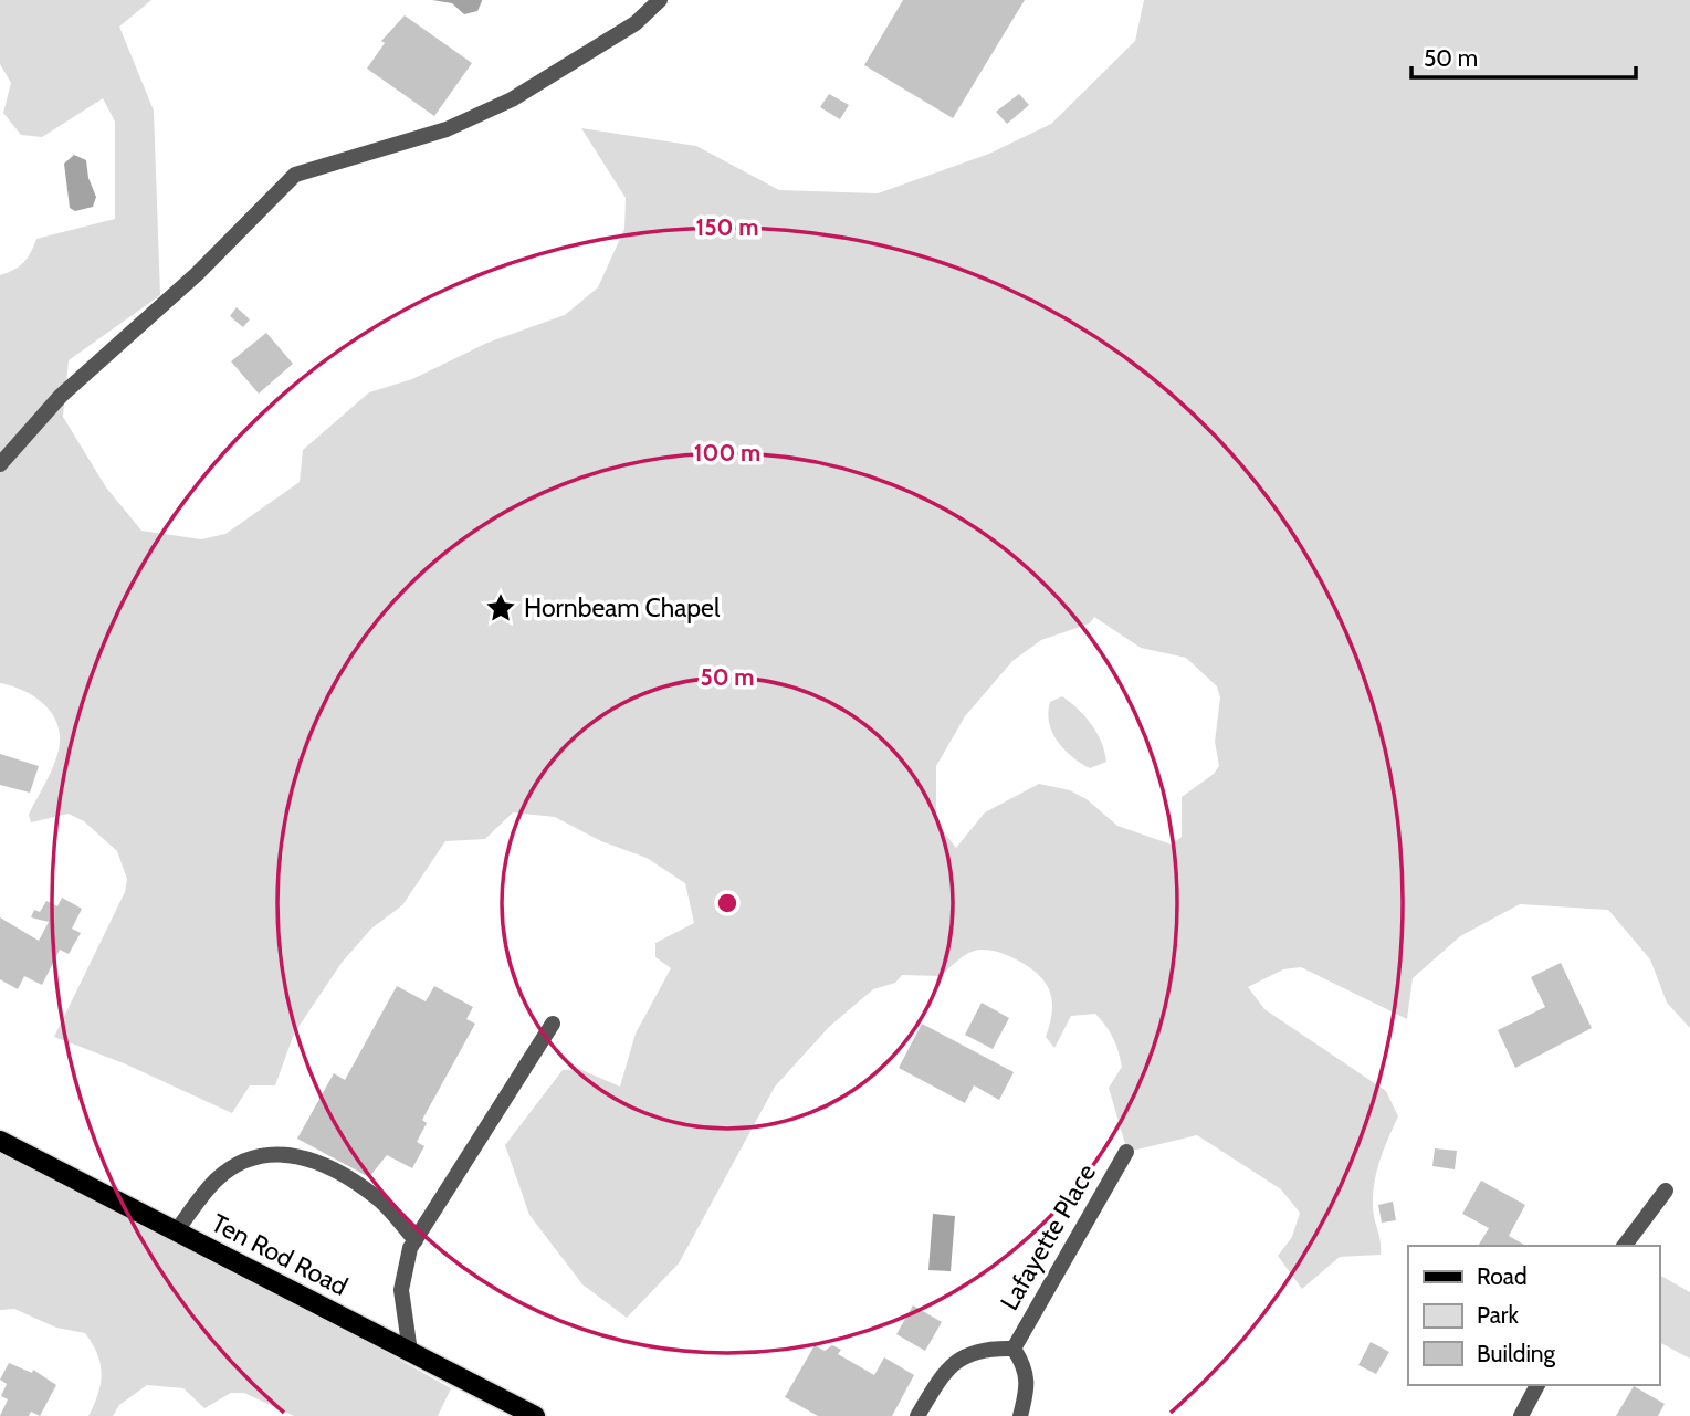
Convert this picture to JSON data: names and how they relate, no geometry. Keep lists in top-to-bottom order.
{
  "streets": {
    "main road": ["Ten Rod Road"],
    "street": ["Lafayette Place"]
  },
  "places": {
    "place": ["Hornbeam Chapel"]
  },
  "legend": ["Road", "Park", "Building"],
  "scale_bar": "50 m",
  "rings": ["150 m", "100 m", "50 m"]
}
